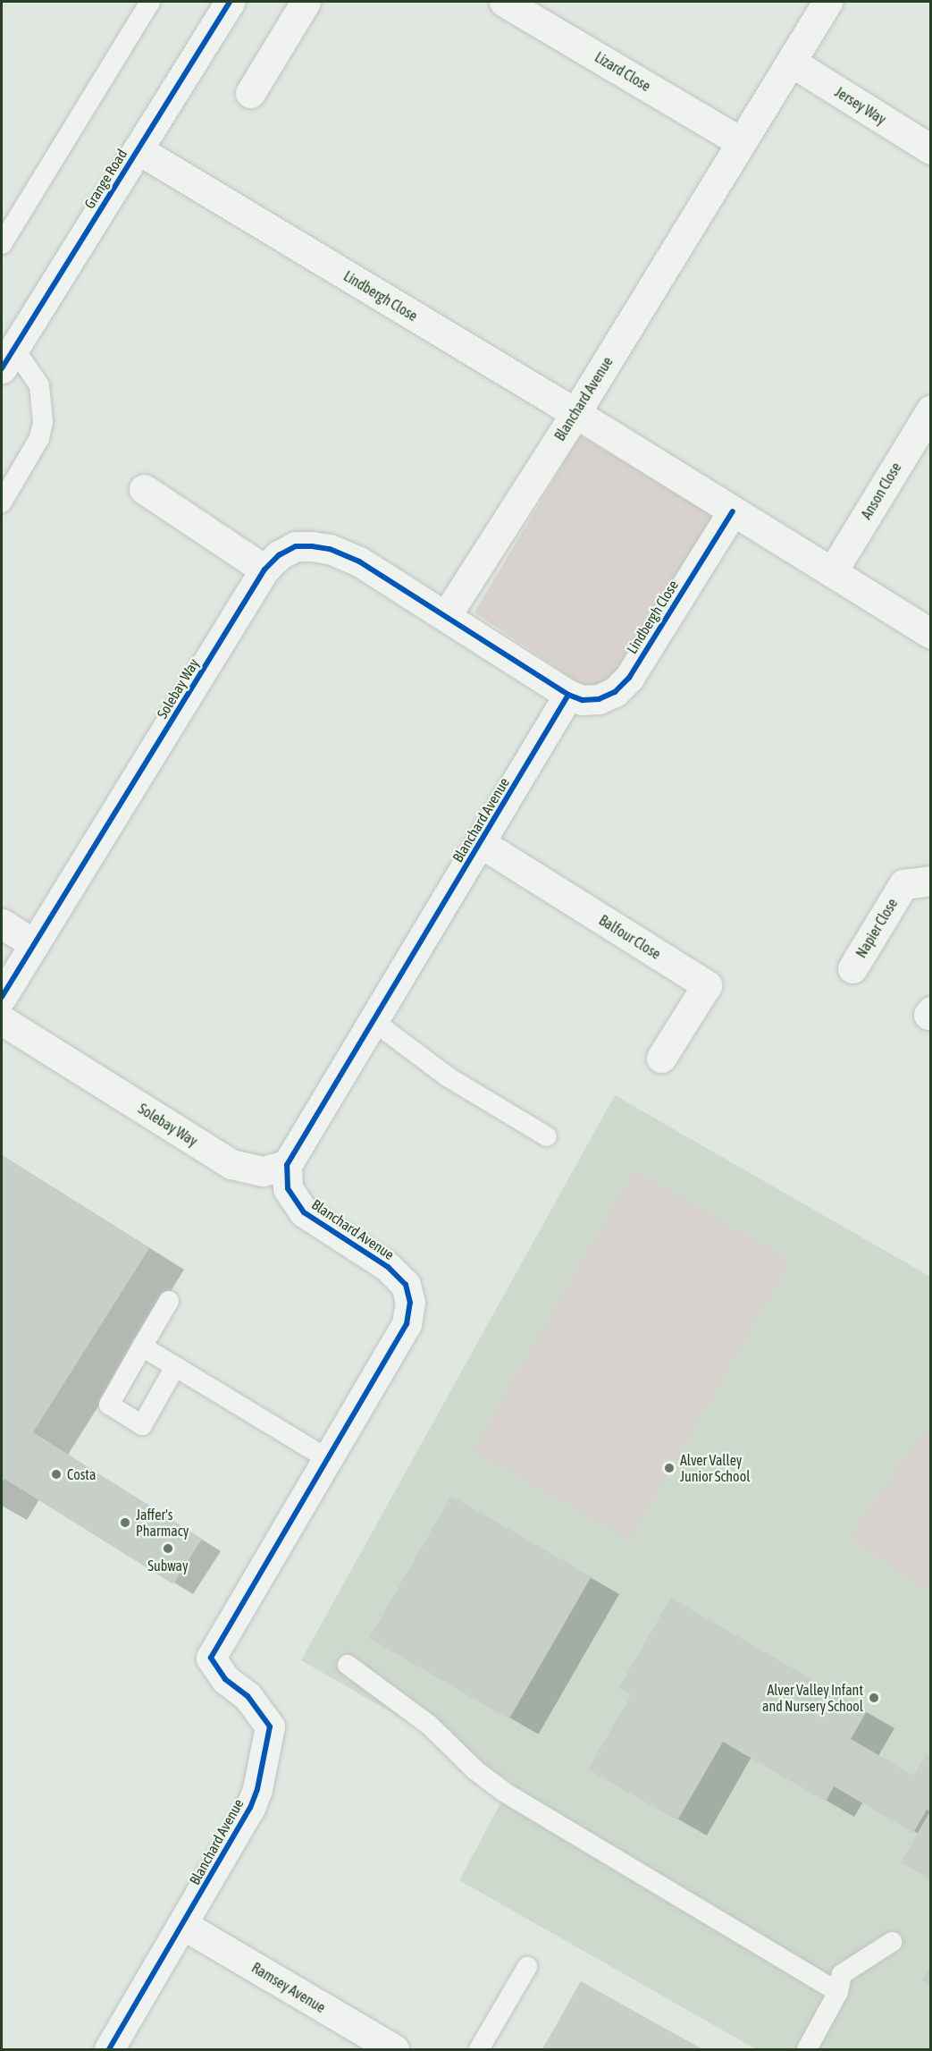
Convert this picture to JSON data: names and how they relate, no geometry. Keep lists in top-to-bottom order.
{
  "streets": {
    "street": [
      "Lizard Close",
      "Jersey Way",
      "Grange Road",
      "Lindbergh Close",
      "Blanchard Avenue",
      "Anson Close",
      "Solebay Way",
      "Napier Close",
      "Balfour Close",
      "Ramsey Avenue"
    ]
  },
  "crossings": [
    ["Lizard Close", "Blanchard Avenue"],
    ["Jersey Way", "Blanchard Avenue"],
    ["Grange Road", "Lindbergh Close"],
    ["Lindbergh Close", "Blanchard Avenue"],
    ["Lindbergh Close", "Anson Close"],
    ["Blanchard Avenue", "Solebay Way"],
    ["Blanchard Avenue", "Balfour Close"],
    ["Blanchard Avenue", "Ramsey Avenue"]
  ],
  "places": [
    "Alver Valley Junior School",
    "Costa",
    "Jaffer's Pharmacy",
    "Subway",
    "Alver Valley Infant and Nursery School"
  ]
}
